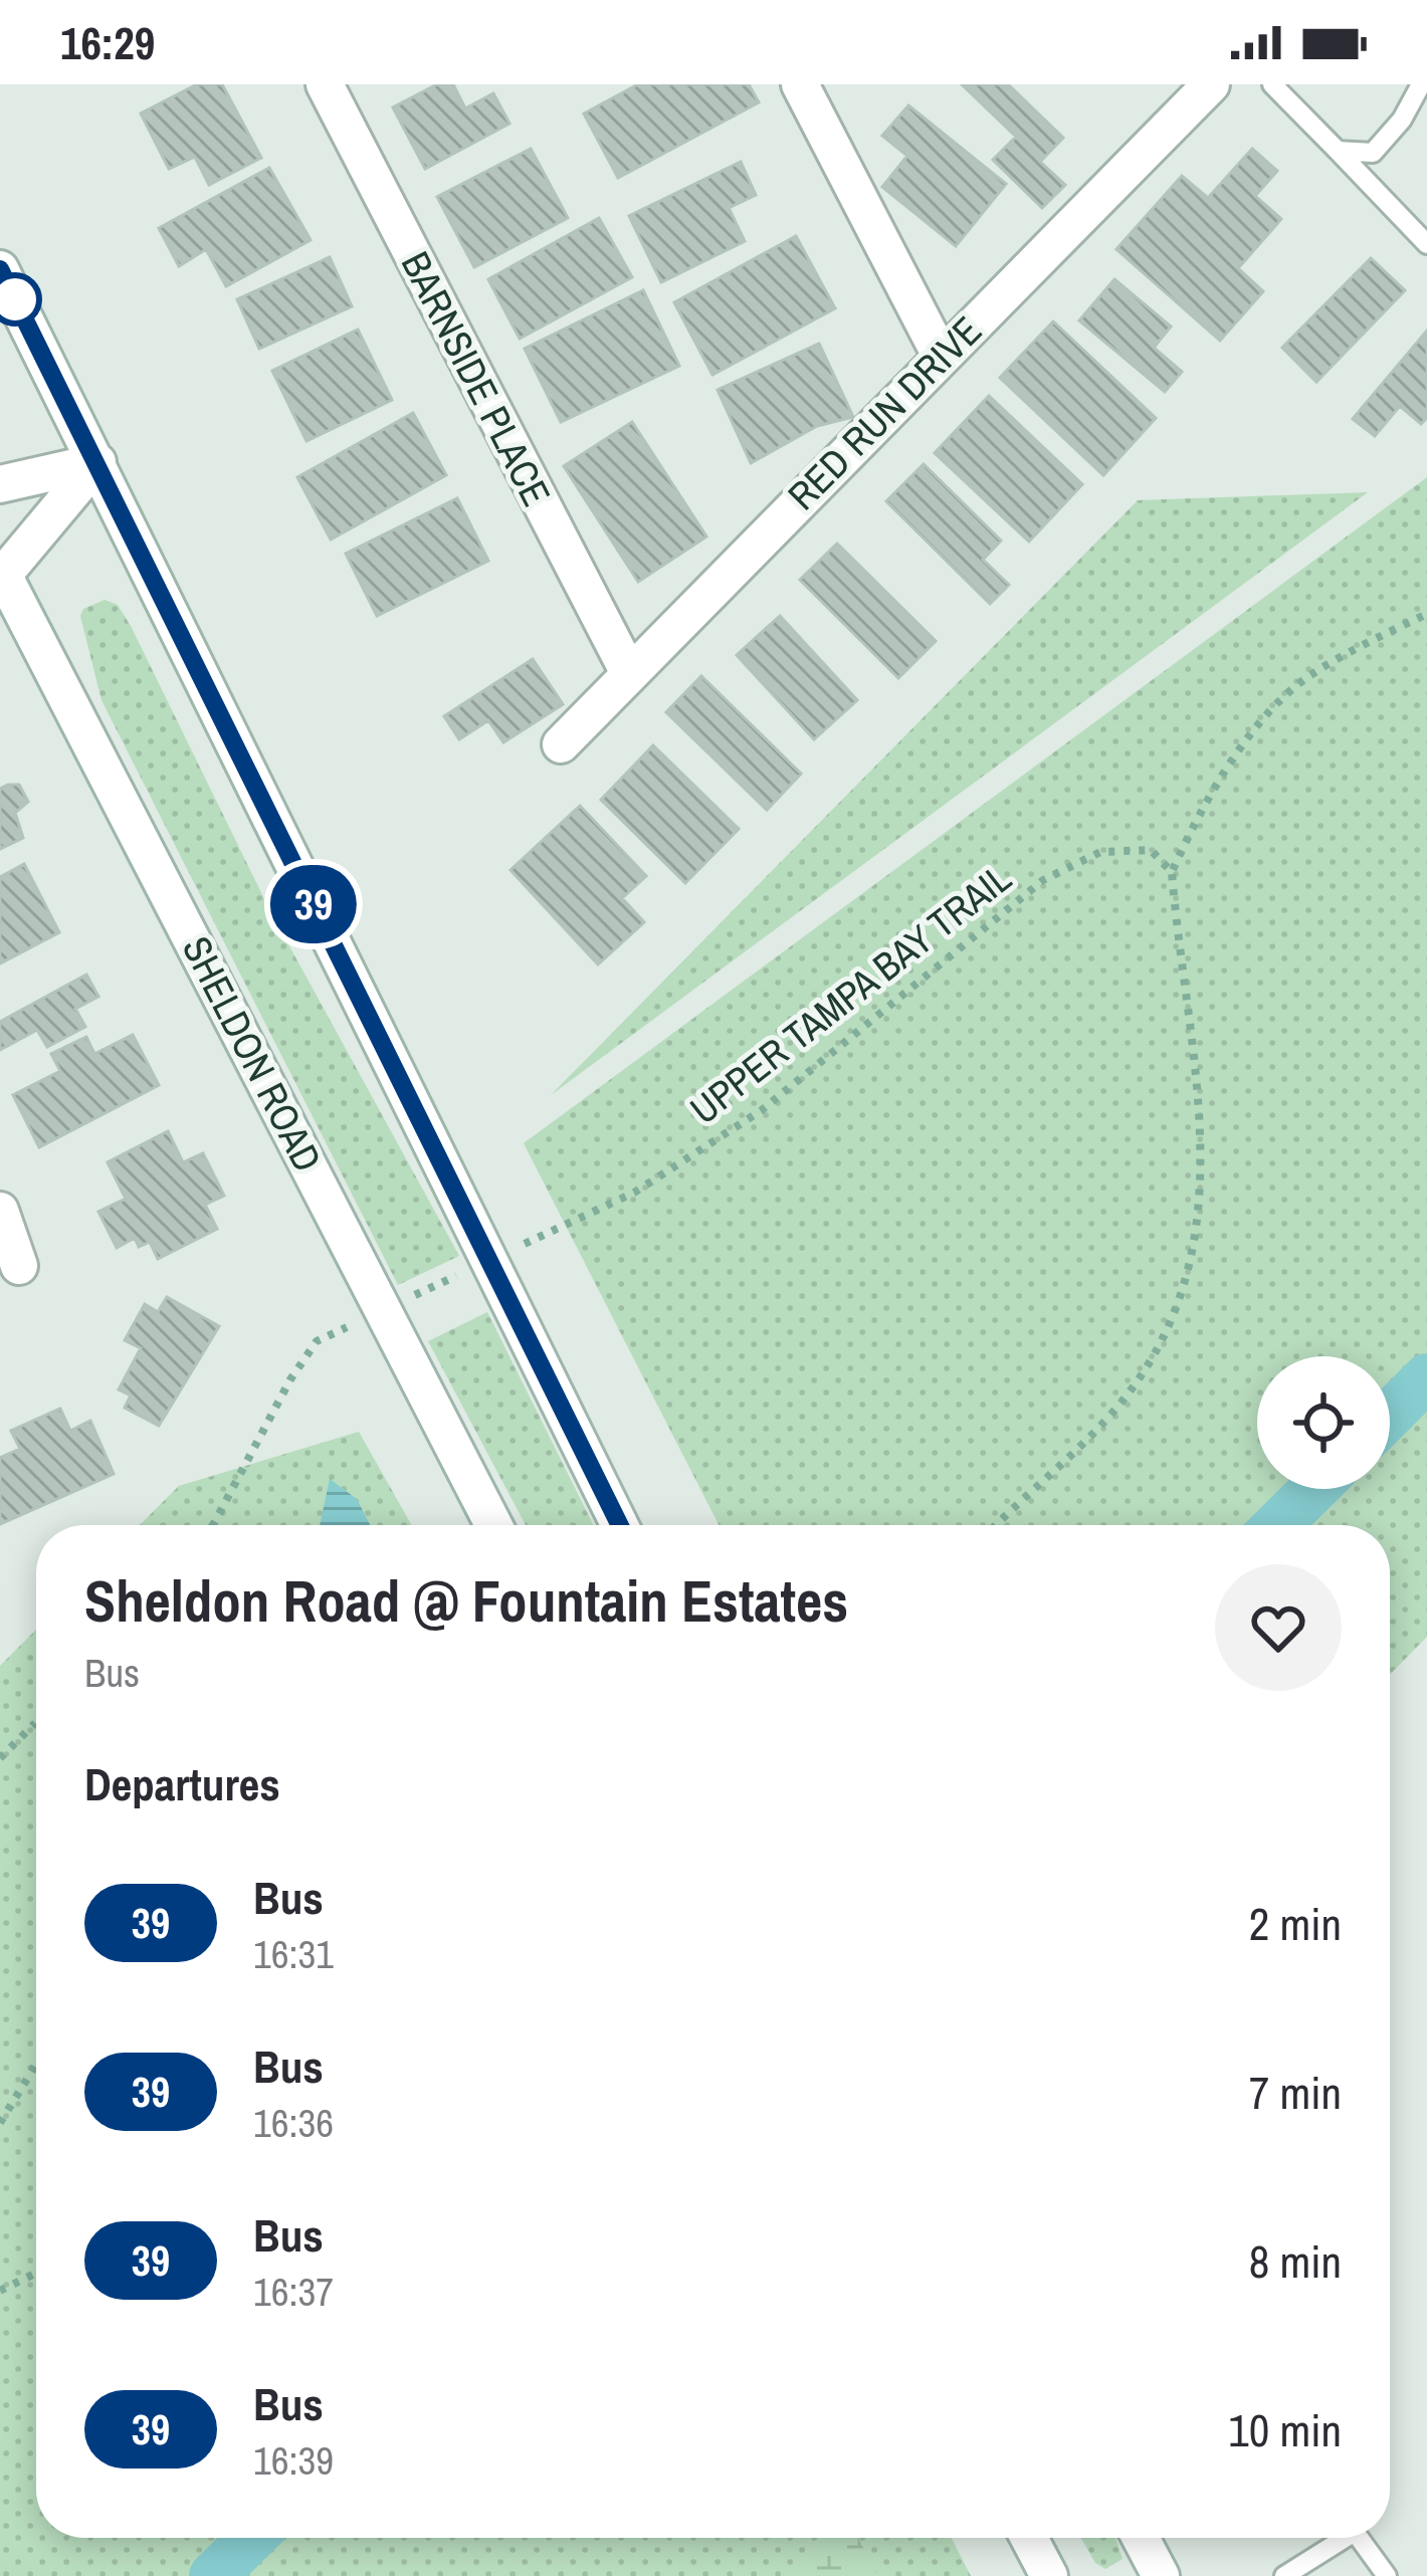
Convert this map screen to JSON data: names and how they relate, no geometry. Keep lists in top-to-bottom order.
{
  "streets": {
    "main road": ["BARNSIDE PLACE", "RED RUN DRIVE", "SHELDON ROAD"],
    "path": ["UPPER TAMPA BAY TRAIL"]
  },
  "crossings": [
    ["BARNSIDE PLACE", "RED RUN DRIVE"],
    ["UPPER TAMPA BAY TRAIL", "SHELDON ROAD"]
  ],
  "lines": ["bus line 39"],
  "page": {
    "status": "16:29",
    "on_map": "39",
    "heading": [
      ["Sheldon Road @ Fountain Estates", "Bus"],
      "Departures"
    ],
    "list": [
      {
        "mark": "39",
        "name": "Bus",
        "note": "16:31",
        "value": "2 min"
      },
      {
        "mark": "39",
        "name": "Bus",
        "note": "16:36",
        "value": "7 min"
      },
      {
        "mark": "39",
        "name": "Bus",
        "note": "16:37",
        "value": "8 min"
      },
      {
        "mark": "39",
        "name": "Bus",
        "note": "16:39",
        "value": "10 min"
      }
    ]
  }
}
